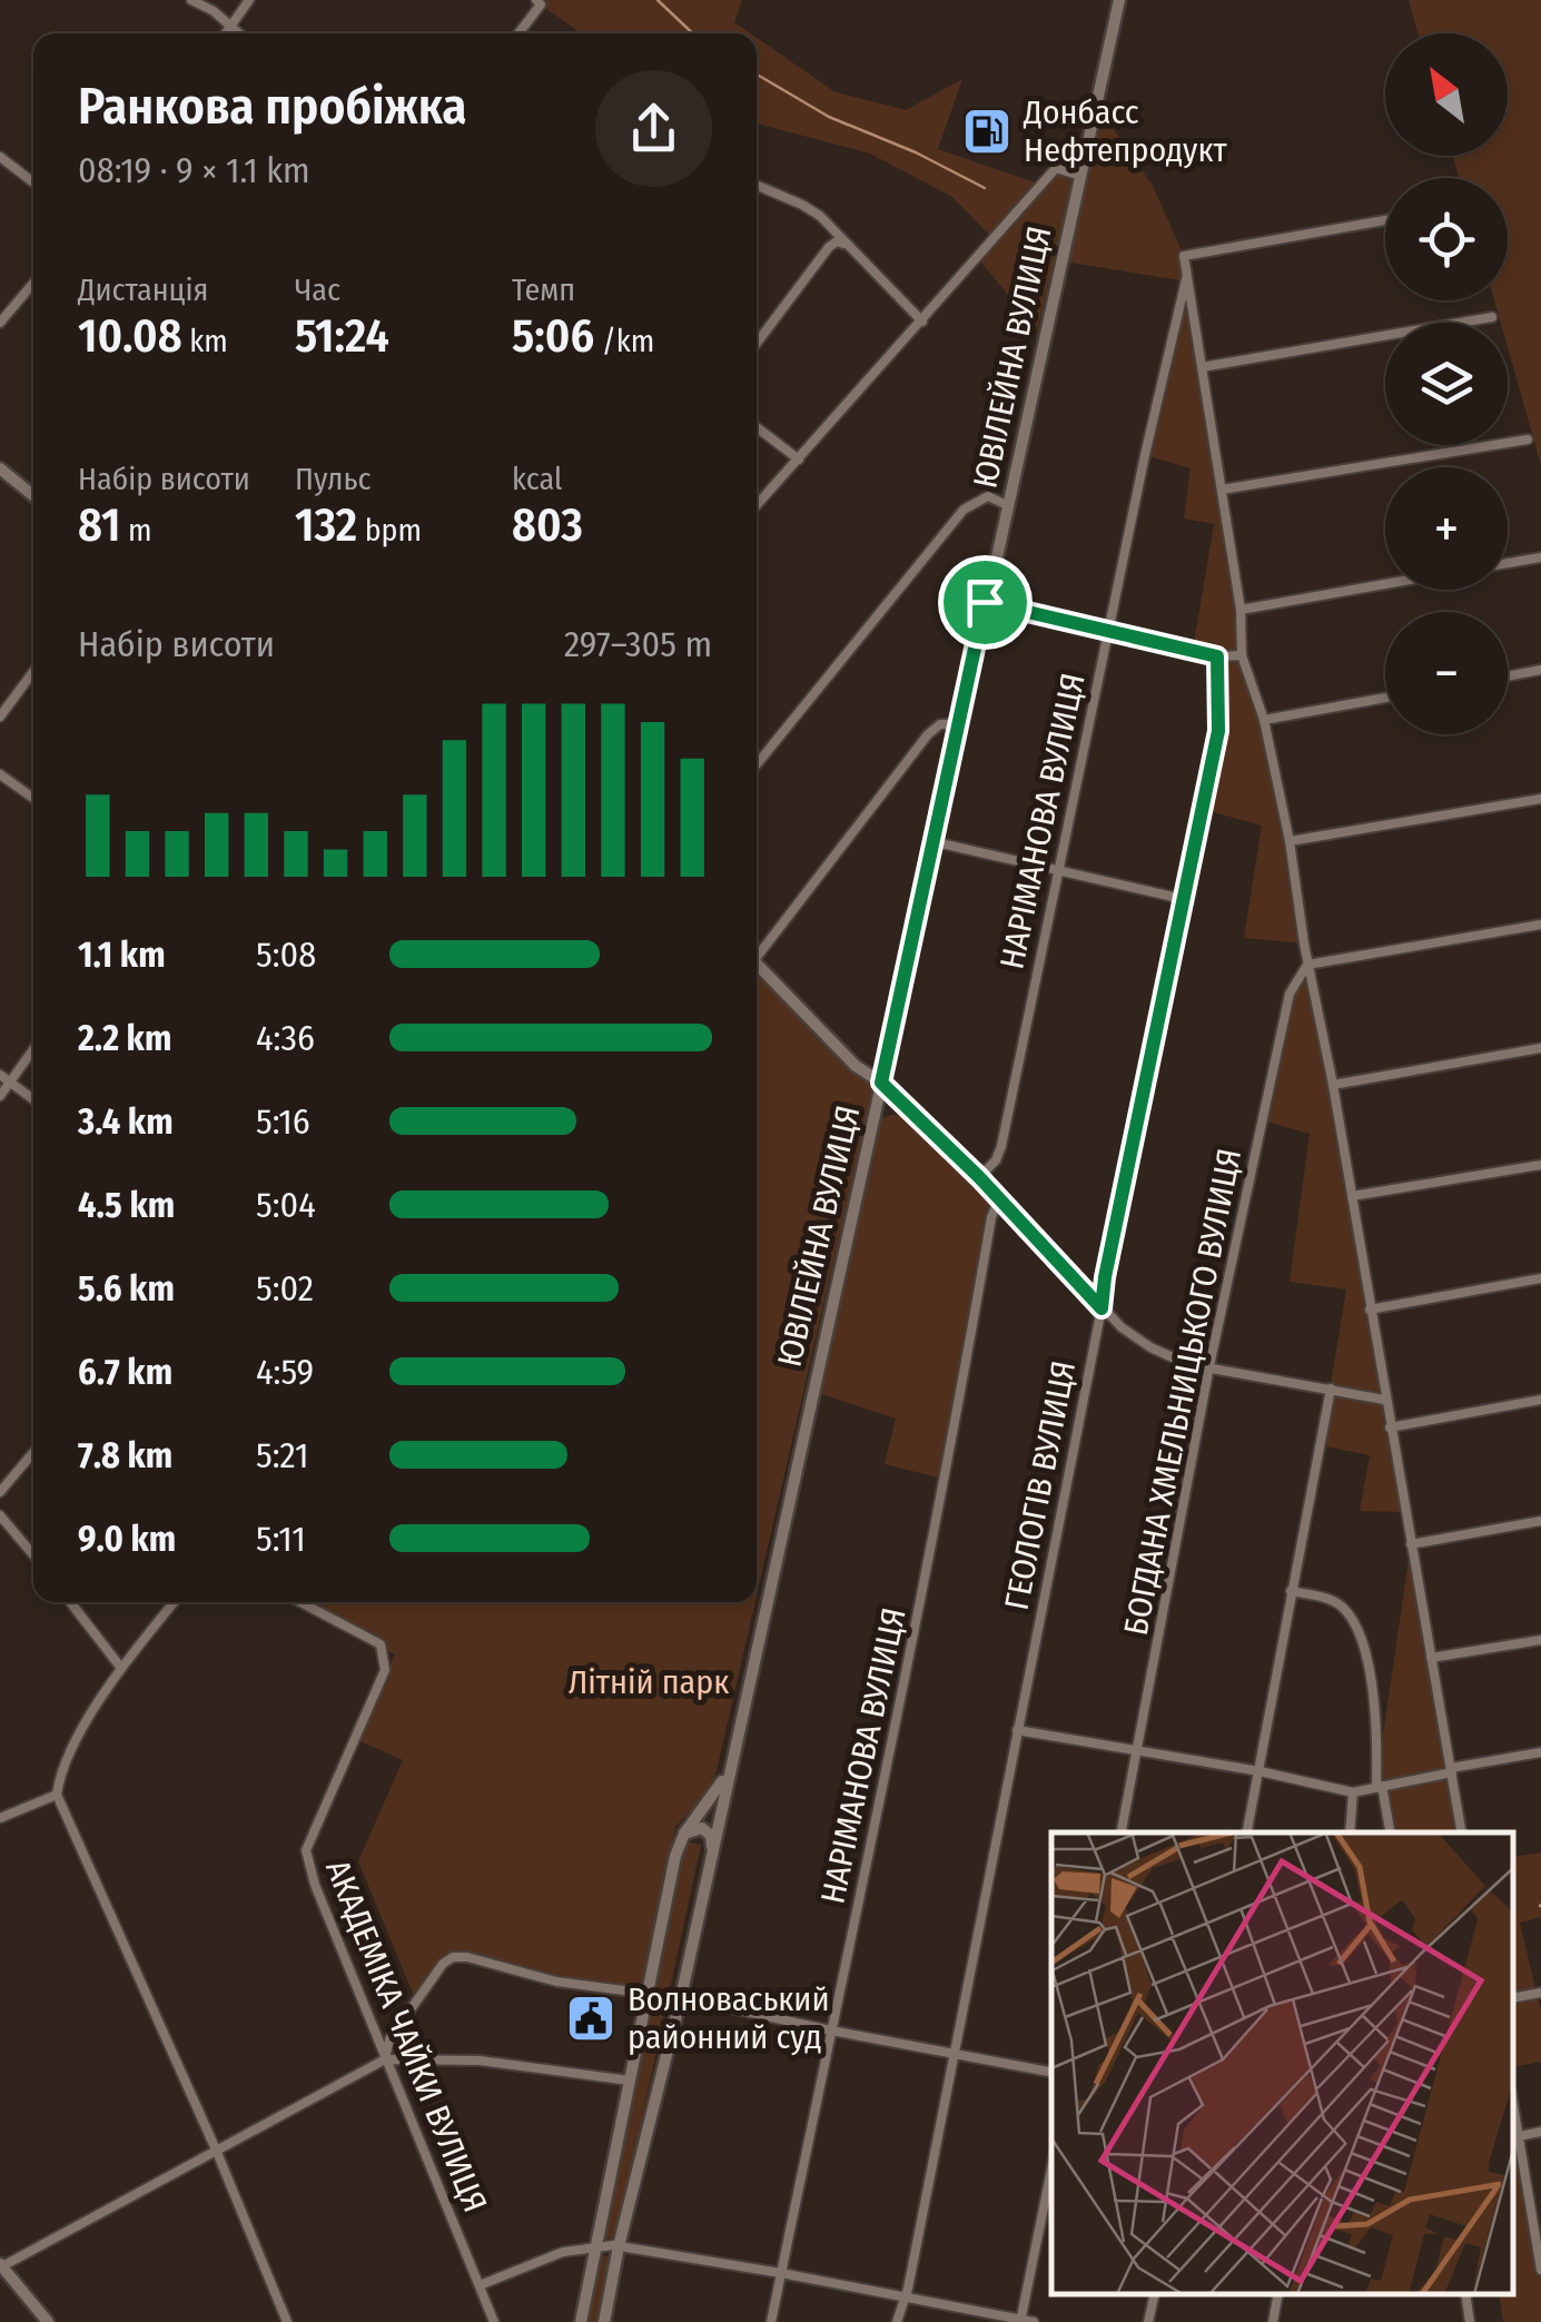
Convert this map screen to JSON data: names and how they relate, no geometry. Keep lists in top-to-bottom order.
{
  "streets": {
    "street": [
      "ЮВІЛЕЙНА ВУЛИЦЯ",
      "НАРІМАНОВА ВУЛИЦЯ",
      "БОГДАНА ХМЕЛЬНИЦЬКОГО ВУЛИЦЯ",
      "ГЕОЛОГІВ ВУЛИЦЯ",
      "АКАДЕМІКА ЧАЙКИ ВУЛИЦЯ"
    ]
  },
  "parks": ["Літній парк"],
  "places": {
    "fuel station": ["Донбасс Нефтепродукт"],
    "public building": ["Волноваський районний суд"]
  },
  "north": "top left",
  "page": {
    "map_buttons": ["+", "−"],
    "heading": ["Ранкова пробіжка", "08:19 · 9 × 1.1 km"],
    "stats": [
      ["Дистанція", "10.08 km"],
      ["Час", "51:24"],
      ["Темп", "5:06 /km"],
      ["Набір висоти", "81 m"],
      ["Пульс", "132 bpm"],
      ["kcal", "803"]
    ],
    "chart": ["Набір висоти", "297–305 m"],
    "list": [
      {
        "name": "1.1 km",
        "note": "5:08"
      },
      {
        "name": "2.2 km",
        "note": "4:36"
      },
      {
        "name": "3.4 km",
        "note": "5:16"
      },
      {
        "name": "4.5 km",
        "note": "5:04"
      },
      {
        "name": "5.6 km",
        "note": "5:02"
      },
      {
        "name": "6.7 km",
        "note": "4:59"
      },
      {
        "name": "7.8 km",
        "note": "5:21"
      },
      {
        "name": "9.0 km",
        "note": "5:11"
      }
    ]
  }
}
